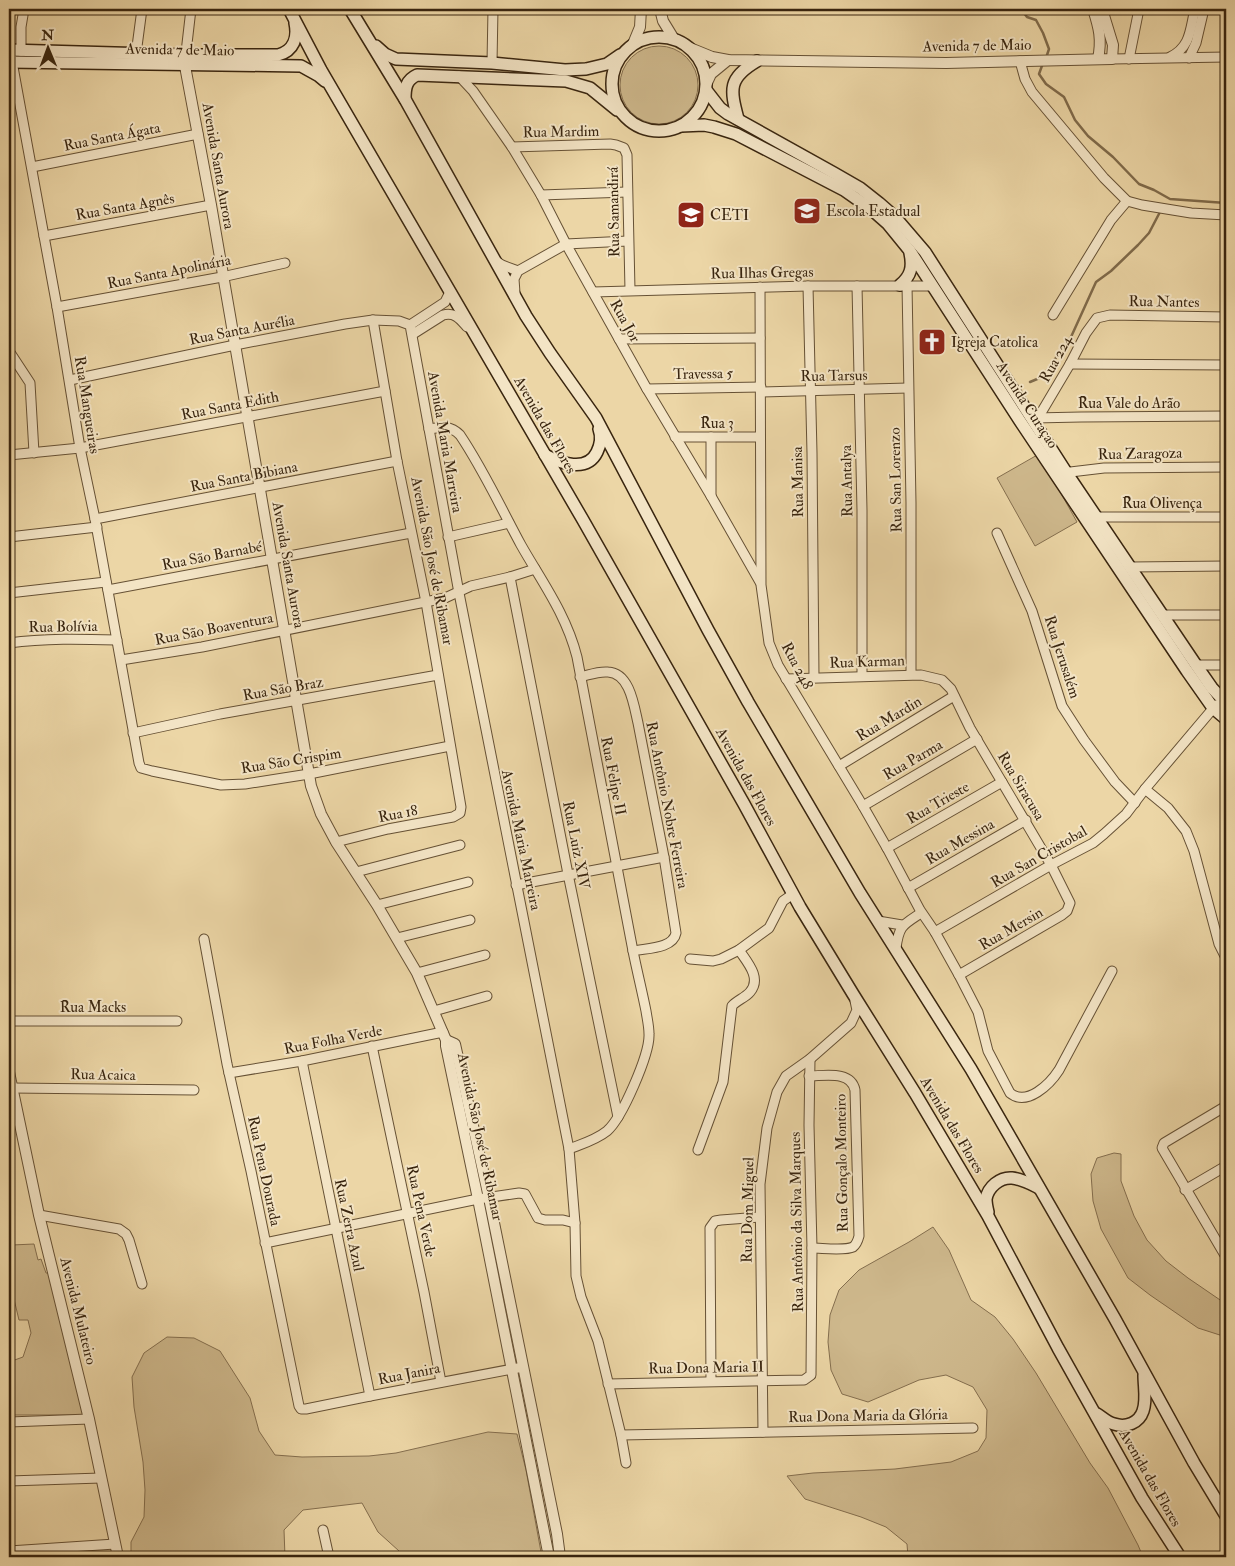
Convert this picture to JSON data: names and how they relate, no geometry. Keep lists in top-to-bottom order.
{
  "streets": {
    "main road": ["Avenida 7 de Maio", "Avenida Curaçao", "Avenida das Flores"],
    "street": [
      "Rua Mardim",
      "Rua Santa Ágata",
      "Avenida Santa Aurora",
      "Rua Santa Agnês",
      "Rua Samandirá",
      "Rua Santa Apolinária",
      "Rua Ilhas Gregas",
      "Rua Nantes",
      "Rua Jor",
      "Rua Santa Aurélia",
      "Rua 224",
      "Travessa 5",
      "Rua Tarsus",
      "Rua Vale do Arão",
      "Rua Mangueiras",
      "Rua Santa Edith",
      "Rua 3",
      "Avenida Maria Marreira",
      "Rua Zaragoza",
      "Rua Santa Bibiana",
      "Rua San Lorenzo",
      "Rua Antalya",
      "Rua Manisa",
      "Rua Olivença",
      "Rua São Barnabé",
      "Avenida São José de Ribamar",
      "Rua Bolívia",
      "Rua São Boaventura",
      "Rua Jerusalém",
      "Rua Karman",
      "Rua 248",
      "Rua São Braz",
      "Rua Mardin",
      "Rua Parma",
      "Rua São Crispim",
      "Rua Felipe II",
      "Rua Siracusa",
      "Rua Trieste",
      "Rua Antônio Nobre Ferreira",
      "Rua 18",
      "Rua Messina",
      "Rua Luiz XIV",
      "Rua San Cristobal",
      "Rua Mersin",
      "Rua Macks",
      "Rua Folha Verde",
      "Rua Acaica",
      "Rua Gonçalo Monteiro",
      "Rua Pena Dourada",
      "Rua Dom Miguel",
      "Rua Pena Verde",
      "Rua Antônio da Silva Marques",
      "Rua Zerra Azul",
      "Avenida Mulateiro",
      "Rua Dona Maria II",
      "Rua Janira",
      "Rua Dona Maria da Glória"
    ]
  },
  "crossings": [
    ["Avenida 7 de Maio", "Avenida Santa Aurora"],
    ["Avenida 7 de Maio", "Rua Mangueiras"],
    ["Avenida 7 de Maio", "Avenida Curaçao"],
    ["Avenida 7 de Maio", "Avenida das Flores"],
    ["Rua Mardim", "Rua Samandirá"],
    ["Rua Mardim", "Rua Jor"],
    ["Rua Santa Ágata", "Avenida Santa Aurora"],
    ["Rua Santa Ágata", "Rua Mangueiras"],
    ["Avenida Santa Aurora", "Rua Santa Agnês"],
    ["Avenida Santa Aurora", "Rua Santa Apolinária"],
    ["Avenida Santa Aurora", "Rua Santa Aurélia"],
    ["Avenida Santa Aurora", "Rua Santa Edith"],
    ["Avenida Santa Aurora", "Rua Santa Bibiana"],
    ["Avenida Santa Aurora", "Rua São Barnabé"],
    ["Avenida Santa Aurora", "Avenida São José de Ribamar"],
    ["Avenida Santa Aurora", "Rua São Boaventura"],
    ["Avenida Santa Aurora", "Rua São Braz"],
    ["Avenida Santa Aurora", "Rua São Crispim"],
    ["Avenida Santa Aurora", "Rua 18"],
    ["Avenida Santa Aurora", "Rua Folha Verde"],
    ["Rua Santa Agnês", "Rua Mangueiras"],
    ["Rua Samandirá", "Rua Ilhas Gregas"],
    ["Rua Santa Apolinária", "Rua Mangueiras"],
    ["Rua Ilhas Gregas", "Rua Jor"],
    ["Rua Ilhas Gregas", "Avenida Curaçao"],
    ["Rua Ilhas Gregas", "Rua San Lorenzo"],
    ["Rua Ilhas Gregas", "Rua Antalya"],
    ["Rua Ilhas Gregas", "Rua Manisa"],
    ["Rua Ilhas Gregas", "Rua 248"],
    ["Rua Nantes", "Rua 224"],
    ["Rua Jor", "Travessa 5"],
    ["Rua Jor", "Rua 3"],
    ["Rua Jor", "Rua 248"],
    ["Rua Santa Aurélia", "Rua Mangueiras"],
    ["Rua Santa Aurélia", "Avenida São José de Ribamar"],
    ["Rua 224", "Rua Vale do Arão"],
    ["Rua 224", "Avenida Curaçao"],
    ["Travessa 5", "Rua Tarsus"],
    ["Travessa 5", "Rua 248"],
    ["Rua Tarsus", "Rua San Lorenzo"],
    ["Rua Tarsus", "Rua Antalya"],
    ["Rua Tarsus", "Rua Manisa"],
    ["Rua Tarsus", "Rua 248"],
    ["Rua Vale do Arão", "Avenida Curaçao"],
    ["Rua Mangueiras", "Rua Santa Edith"],
    ["Rua Mangueiras", "Rua Santa Bibiana"],
    ["Rua Mangueiras", "Rua São Barnabé"],
    ["Rua Mangueiras", "Rua Bolívia"],
    ["Rua Mangueiras", "Rua São Boaventura"],
    ["Rua Mangueiras", "Rua São Braz"],
    ["Rua Mangueiras", "Rua São Crispim"],
    ["Avenida Curaçao", "Rua Zaragoza"],
    ["Avenida Curaçao", "Rua Olivença"],
    ["Avenida Curaçao", "Rua San Cristobal"],
    ["Rua Santa Edith", "Avenida São José de Ribamar"],
    ["Rua 3", "Rua 248"],
    ["Avenida Maria Marreira", "Rua São Boaventura"],
    ["Avenida Maria Marreira", "Rua Felipe II"],
    ["Avenida Maria Marreira", "Rua Dona Maria II"],
    ["Rua Santa Bibiana", "Avenida São José de Ribamar"],
    ["Rua San Lorenzo", "Rua Karman"],
    ["Rua Antalya", "Rua Karman"],
    ["Rua Manisa", "Rua Karman"],
    ["Rua São Barnabé", "Avenida São José de Ribamar"],
    ["Avenida São José de Ribamar", "Rua São Boaventura"],
    ["Avenida São José de Ribamar", "Rua São Braz"],
    ["Avenida São José de Ribamar", "Rua São Crispim"],
    ["Avenida São José de Ribamar", "Rua 18"],
    ["Avenida São José de Ribamar", "Rua Folha Verde"],
    ["Avenida São José de Ribamar", "Rua Janira"],
    ["Rua São Boaventura", "Rua Felipe II"],
    ["Rua São Boaventura", "Rua Luiz XIV"],
    ["Rua Jerusalém", "Rua San Cristobal"],
    ["Rua Karman", "Rua 248"],
    ["Rua Karman", "Rua Siracusa"],
    ["Rua 248", "Rua Mardin"],
    ["Rua 248", "Rua Parma"],
    ["Rua 248", "Rua Trieste"],
    ["Rua 248", "Rua Messina"],
    ["Rua 248", "Rua San Cristobal"],
    ["Rua 248", "Rua Mersin"],
    ["Rua Mardin", "Rua Siracusa"],
    ["Rua Parma", "Rua Siracusa"],
    ["Rua Felipe II", "Rua Antônio Nobre Ferreira"],
    ["Rua Felipe II", "Rua Luiz XIV"],
    ["Rua Siracusa", "Rua Trieste"],
    ["Rua Siracusa", "Rua Messina"],
    ["Rua Siracusa", "Rua San Cristobal"],
    ["Rua Siracusa", "Rua Mersin"],
    ["Rua Folha Verde", "Rua Pena Dourada"],
    ["Rua Folha Verde", "Rua Pena Verde"],
    ["Rua Folha Verde", "Rua Zerra Azul"],
    ["Rua Acaica", "Avenida Mulateiro"],
    ["Rua Gonçalo Monteiro", "Rua Antônio da Silva Marques"],
    ["Rua Pena Dourada", "Rua Janira"],
    ["Rua Dom Miguel", "Rua Antônio da Silva Marques"],
    ["Rua Dom Miguel", "Rua Dona Maria II"],
    ["Rua Dom Miguel", "Rua Dona Maria da Glória"],
    ["Rua Pena Verde", "Rua Janira"],
    ["Rua Antônio da Silva Marques", "Rua Dona Maria II"],
    ["Rua Zerra Azul", "Rua Janira"]
  ],
  "places": {
    "school or university": ["Escola Estadual", "CETI"],
    "church": ["Igreja Catolica"]
  },
  "north": "top"
}
